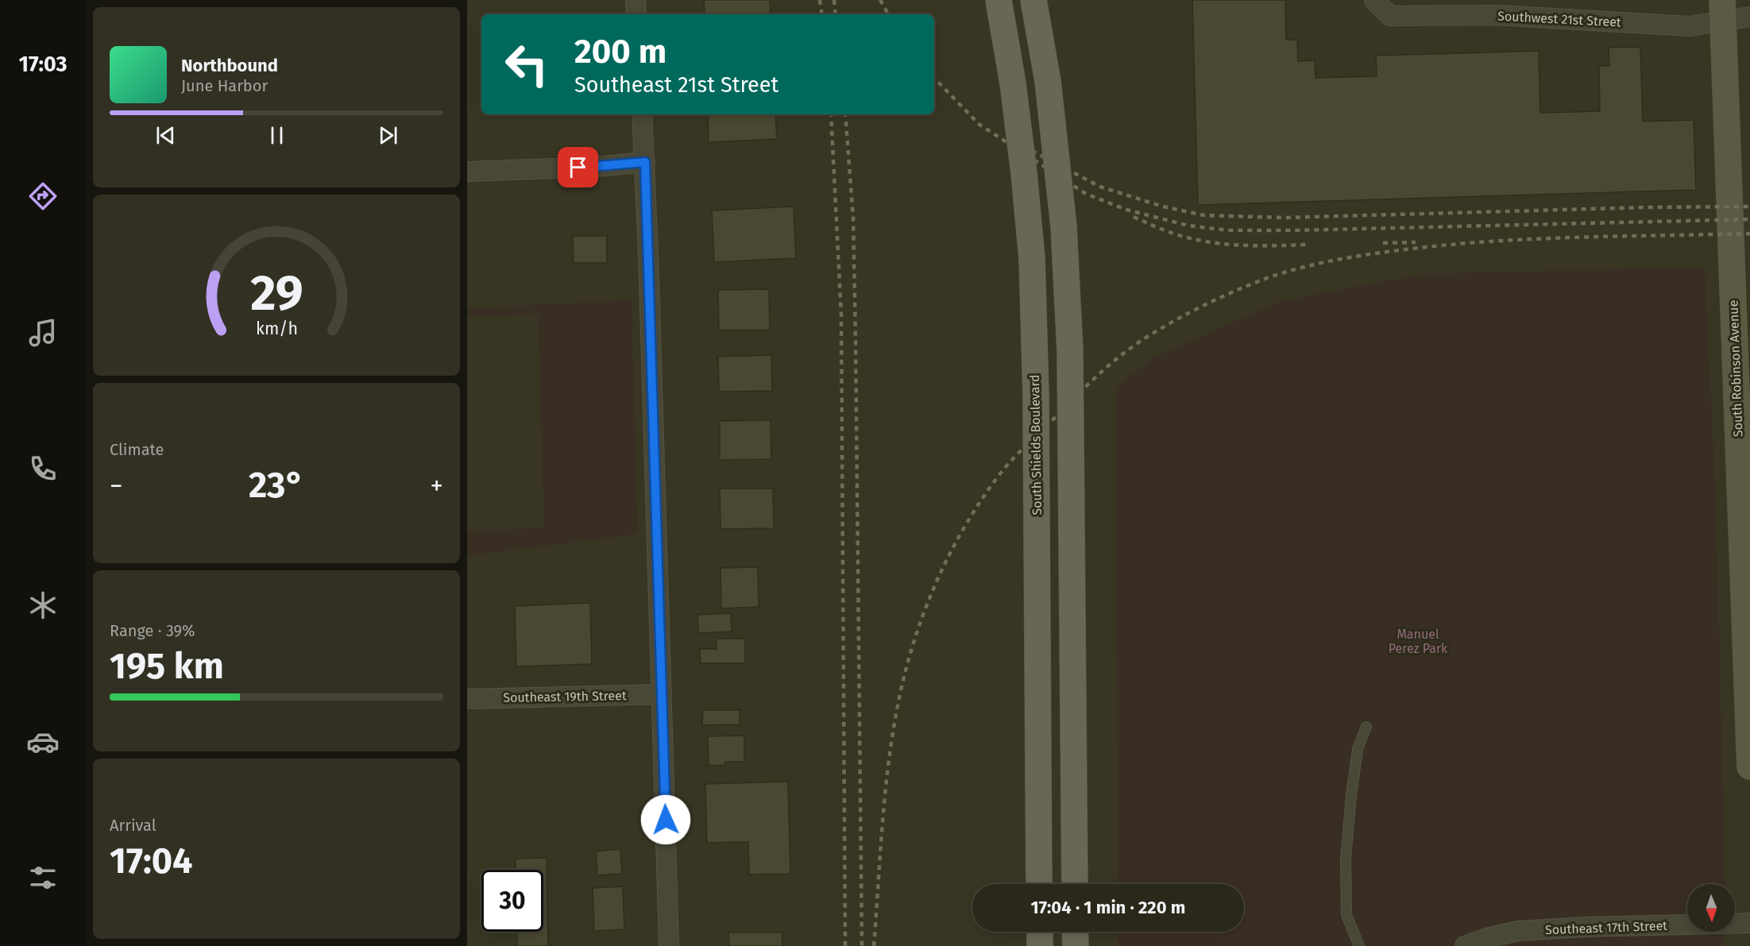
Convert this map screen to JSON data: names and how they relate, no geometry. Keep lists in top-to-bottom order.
{
  "streets": {
    "main road": ["South Robinson Avenue", "South Shields Boulevard"],
    "street": ["Southwest 21st Street", "Southeast 19th Street", "Southeast 17th Street"]
  },
  "crossings": [
    ["Southwest 21st Street", "South Robinson Avenue"]
  ],
  "parks": ["Manuel Perez Park"],
  "north": "bottom",
  "page": {
    "tabs": "17:03",
    "turn": ["200 m", "Southeast 21st Street"],
    "song": ["Northbound", "June Harbor"],
    "tile": [
      "Climate",
      ["Range · 39%", "195 km"],
      ["Arrival", "17:04"]
    ],
    "heat": ["−", "23°", "+"],
    "limit": "30",
    "trip": "17:04 · 1 min · 220 m",
    "gauge": ["29", "km/h"]
  }
}
